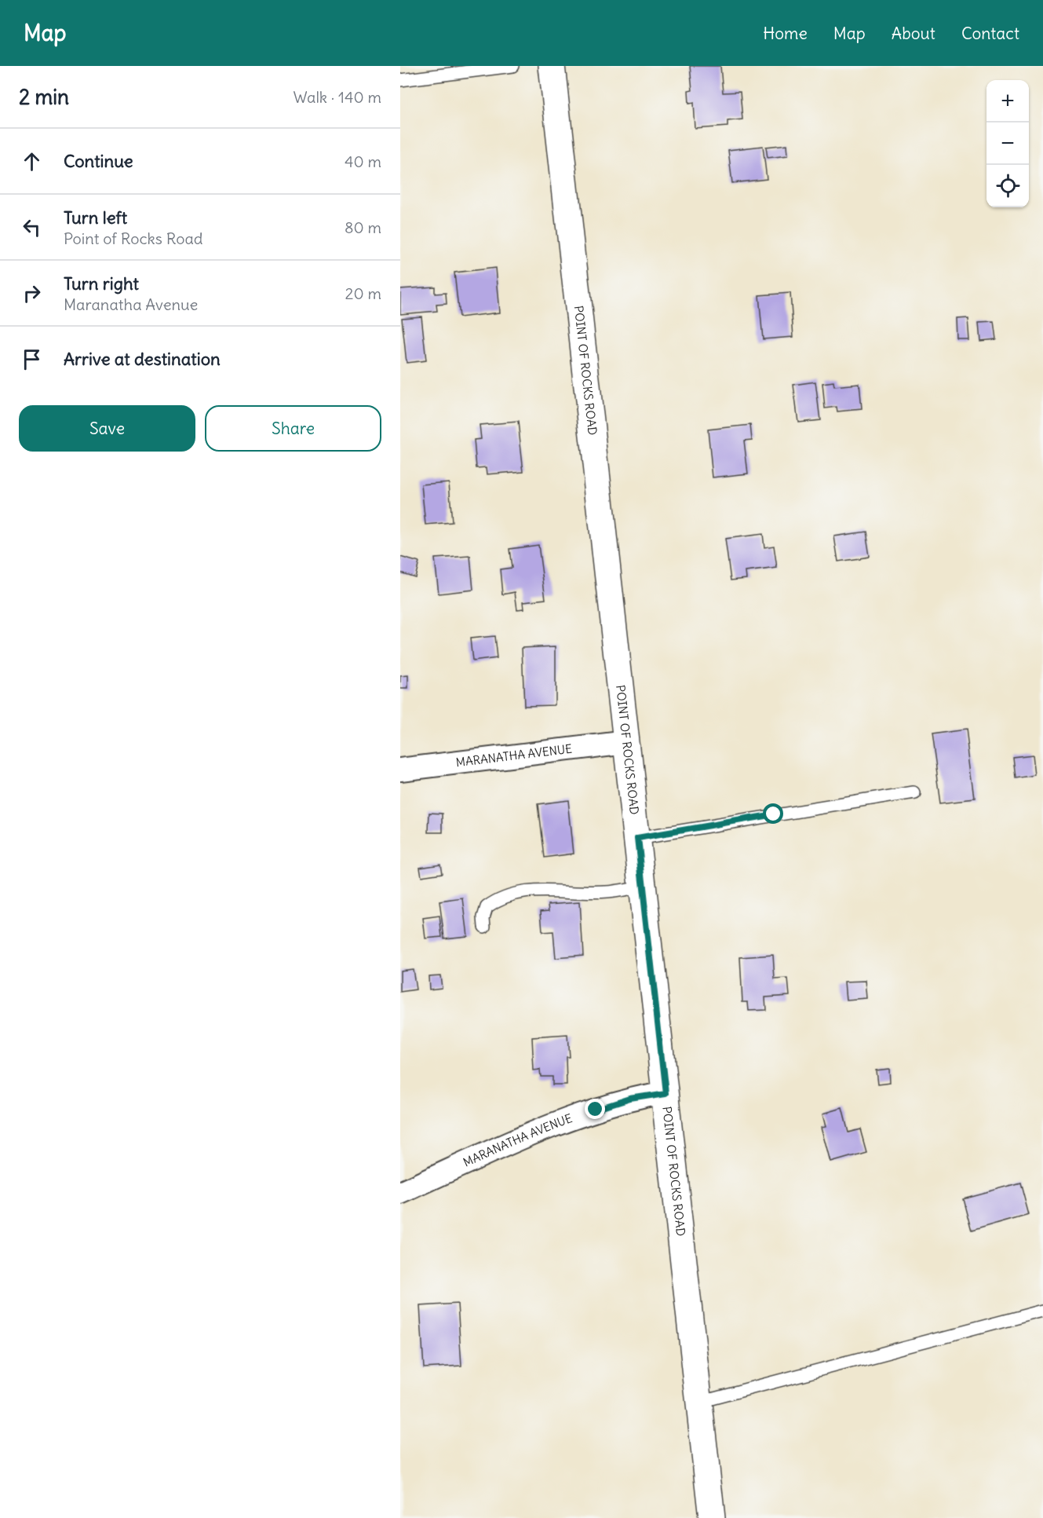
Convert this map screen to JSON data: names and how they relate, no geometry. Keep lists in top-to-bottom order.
{
  "streets": {
    "street": ["POINT OF ROCKS ROAD", "MARANATHA AVENUE"]
  },
  "crossings": [
    ["POINT OF ROCKS ROAD", "MARANATHA AVENUE"]
  ],
  "page": {
    "header": "Map",
    "nav": [
      "Home",
      "Map",
      "About",
      "Contact"
    ],
    "heading": ["2 min", "Walk · 140 m"],
    "map_buttons": ["+", "−"],
    "list": [
      ["Continue", "40 m"],
      ["Turn left", "Point of Rocks Road", "80 m"],
      ["Turn right", "Maranatha Avenue", "20 m"],
      "Arrive at destination"
    ],
    "buttons": ["Save", "Share"]
  }
}
